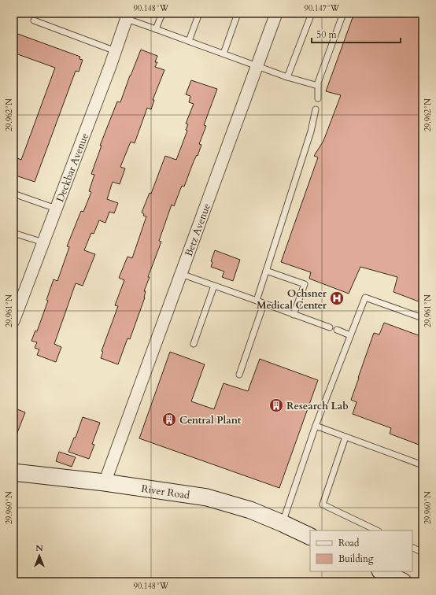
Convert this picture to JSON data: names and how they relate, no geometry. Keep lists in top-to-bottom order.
{
  "streets": {
    "main road": ["River Road"],
    "street": ["Deckbar Avenue", "Betz Avenue"]
  },
  "crossings": [
    ["Betz Avenue", "River Road"]
  ],
  "places": {
    "hospital": ["Ochsner Medical Center"],
    "building": ["Research Lab", "Central Plant"]
  },
  "legend": ["Road", "Building"],
  "scale_bar": "50 m",
  "north": "top",
  "coordinates": [
    "90.148°W",
    "90.147°W",
    "29.962°N",
    "29.961°N",
    "29.960°N"
  ]
}
